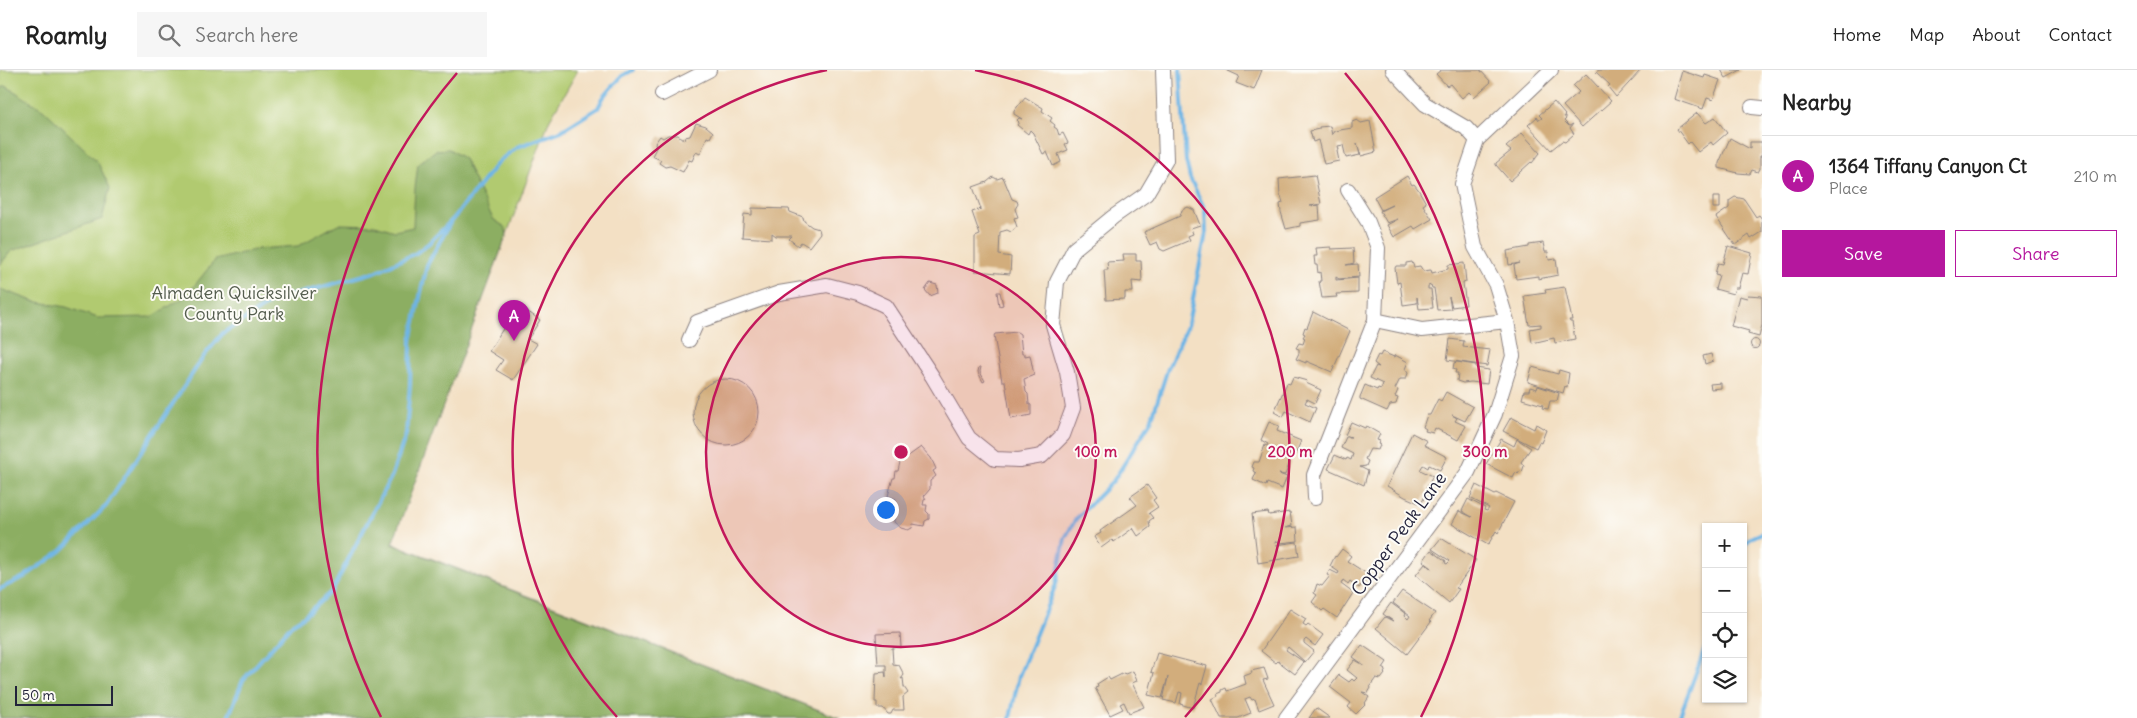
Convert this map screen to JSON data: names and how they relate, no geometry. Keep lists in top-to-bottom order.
{
  "streets": {
    "street": ["Copper Peak Lane"]
  },
  "parks": ["Almaden Quicksilver County Park"],
  "scale_bar": "50 m",
  "page": {
    "header": "Roamly",
    "search": "Search here",
    "nav": [
      "Home",
      "Map",
      "About",
      "Contact"
    ],
    "heading": "Nearby",
    "list": [
      {
        "mark": "A",
        "name": "1364 Tiffany Canyon Ct",
        "note": "Place",
        "value": "210 m"
      }
    ],
    "buttons": ["Save", "Share"],
    "pins": "A",
    "map_buttons": ["+", "−"],
    "scale": "50 m"
  },
  "rings": ["100 m", "200 m", "300 m"]
}
